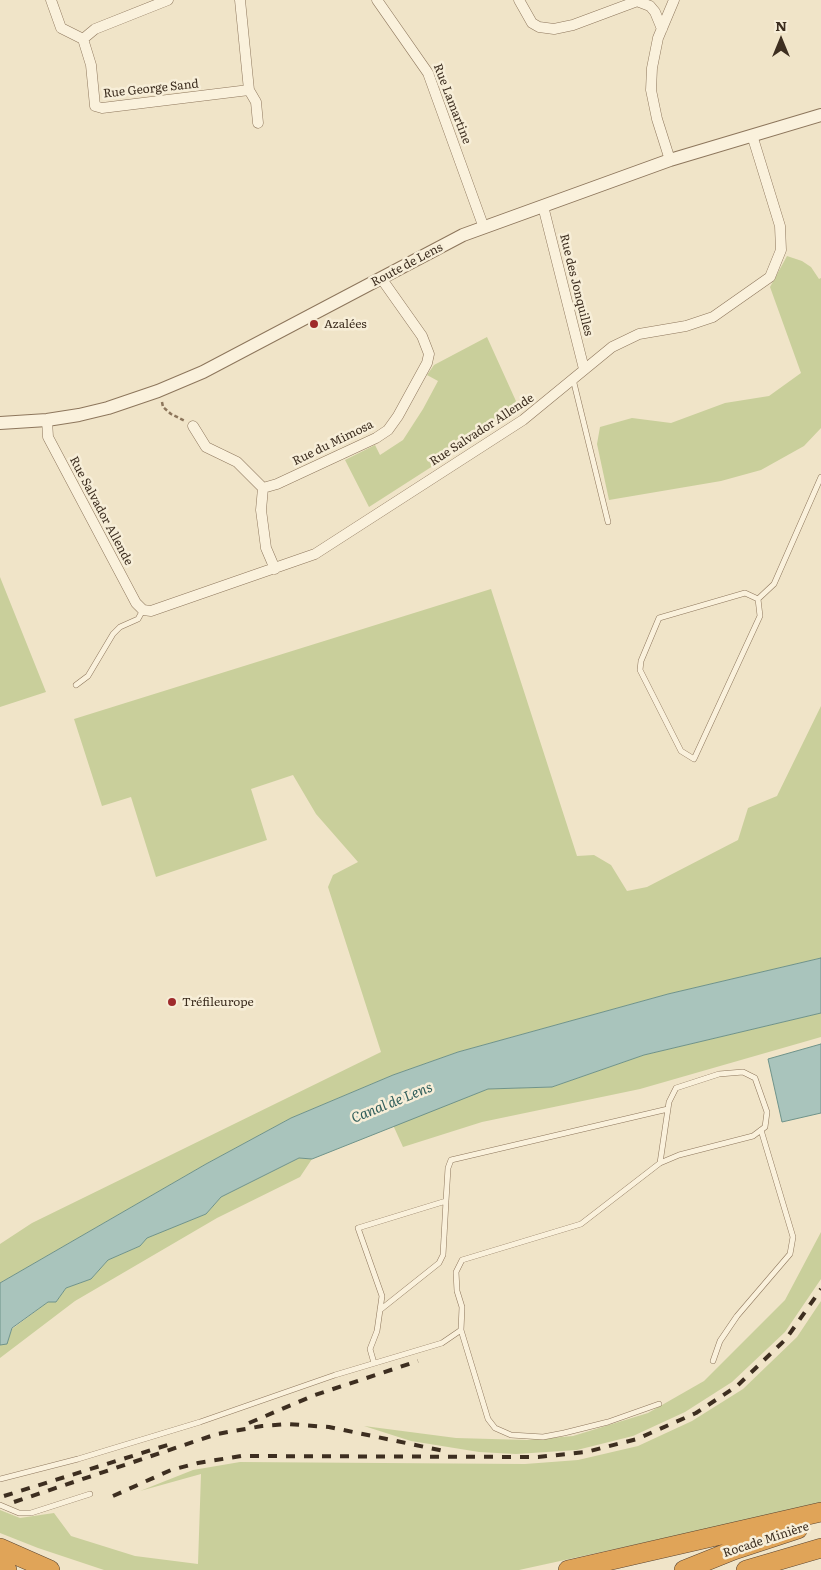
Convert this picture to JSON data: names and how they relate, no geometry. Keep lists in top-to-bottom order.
{
  "streets": {
    "highway": ["Rocade Minière"],
    "street": [
      "Rue George Sand",
      "Rue Lamartine",
      "Route de Lens",
      "Rue des Jonquilles",
      "Rue Salvador Allende",
      "Rue du Mimosa"
    ]
  },
  "crossings": [
    ["Rue Lamartine", "Route de Lens"],
    ["Route de Lens", "Rue des Jonquilles"],
    ["Route de Lens", "Rue Salvador Allende"],
    ["Route de Lens", "Rue du Mimosa"],
    ["Rue des Jonquilles", "Rue Salvador Allende"]
  ],
  "water": ["Canal de Lens"],
  "places": ["Azalées", "Tréfileurope"],
  "north": "top"
}
